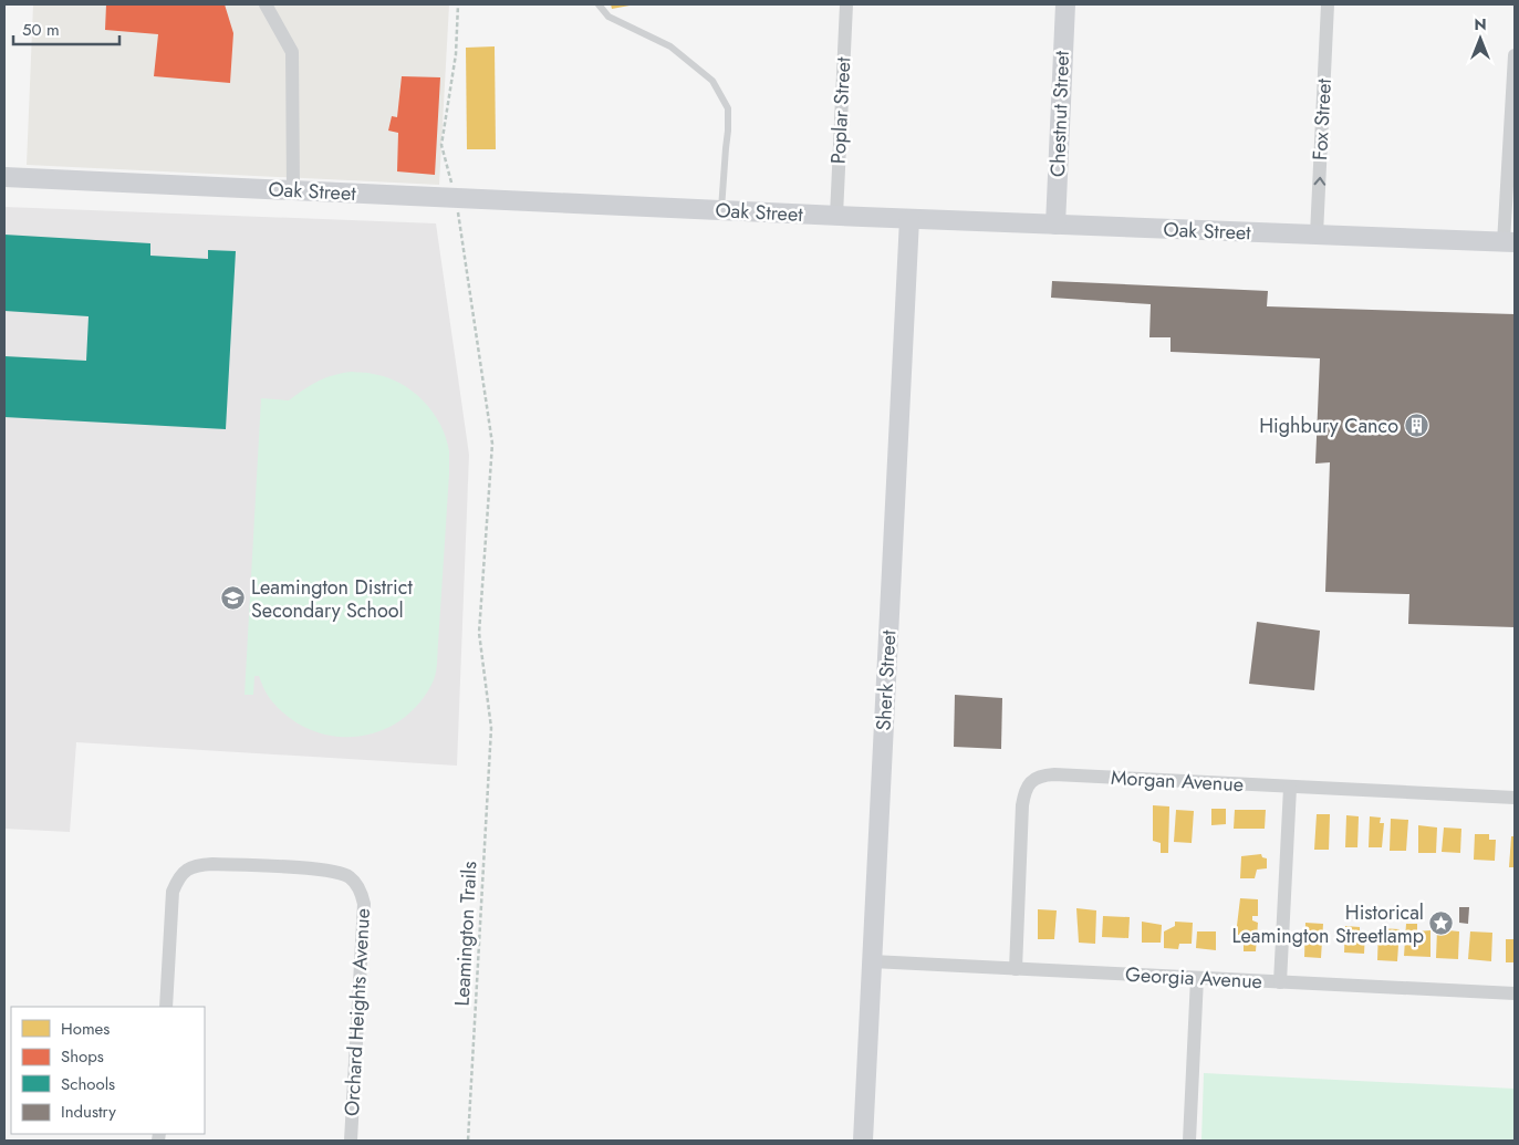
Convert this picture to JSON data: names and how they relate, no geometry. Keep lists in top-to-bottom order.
{
  "streets": {
    "main road": ["Chestnut Street", "Oak Street", "Sherk Street"],
    "street": [
      "Poplar Street",
      "Fox Street",
      "Morgan Avenue",
      "Georgia Avenue",
      "Orchard Heights Avenue"
    ],
    "path": ["Leamington Trails"]
  },
  "crossings": [
    ["Poplar Street", "Oak Street"],
    ["Chestnut Street", "Oak Street"],
    ["Fox Street", "Oak Street"],
    ["Oak Street", "Sherk Street"],
    ["Oak Street", "Leamington Trails"],
    ["Sherk Street", "Georgia Avenue"],
    ["Morgan Avenue", "Georgia Avenue"]
  ],
  "one_way": ["Fox Street"],
  "places": {
    "building": ["Highbury Canco"],
    "school or university": ["Leamington District Secondary School"],
    "place": ["Historical Leamington Streetlamp"]
  },
  "legend": [
    "Homes",
    "Shops",
    "Schools",
    "Industry"
  ],
  "scale_bar": "50 m",
  "north": "top"
}
